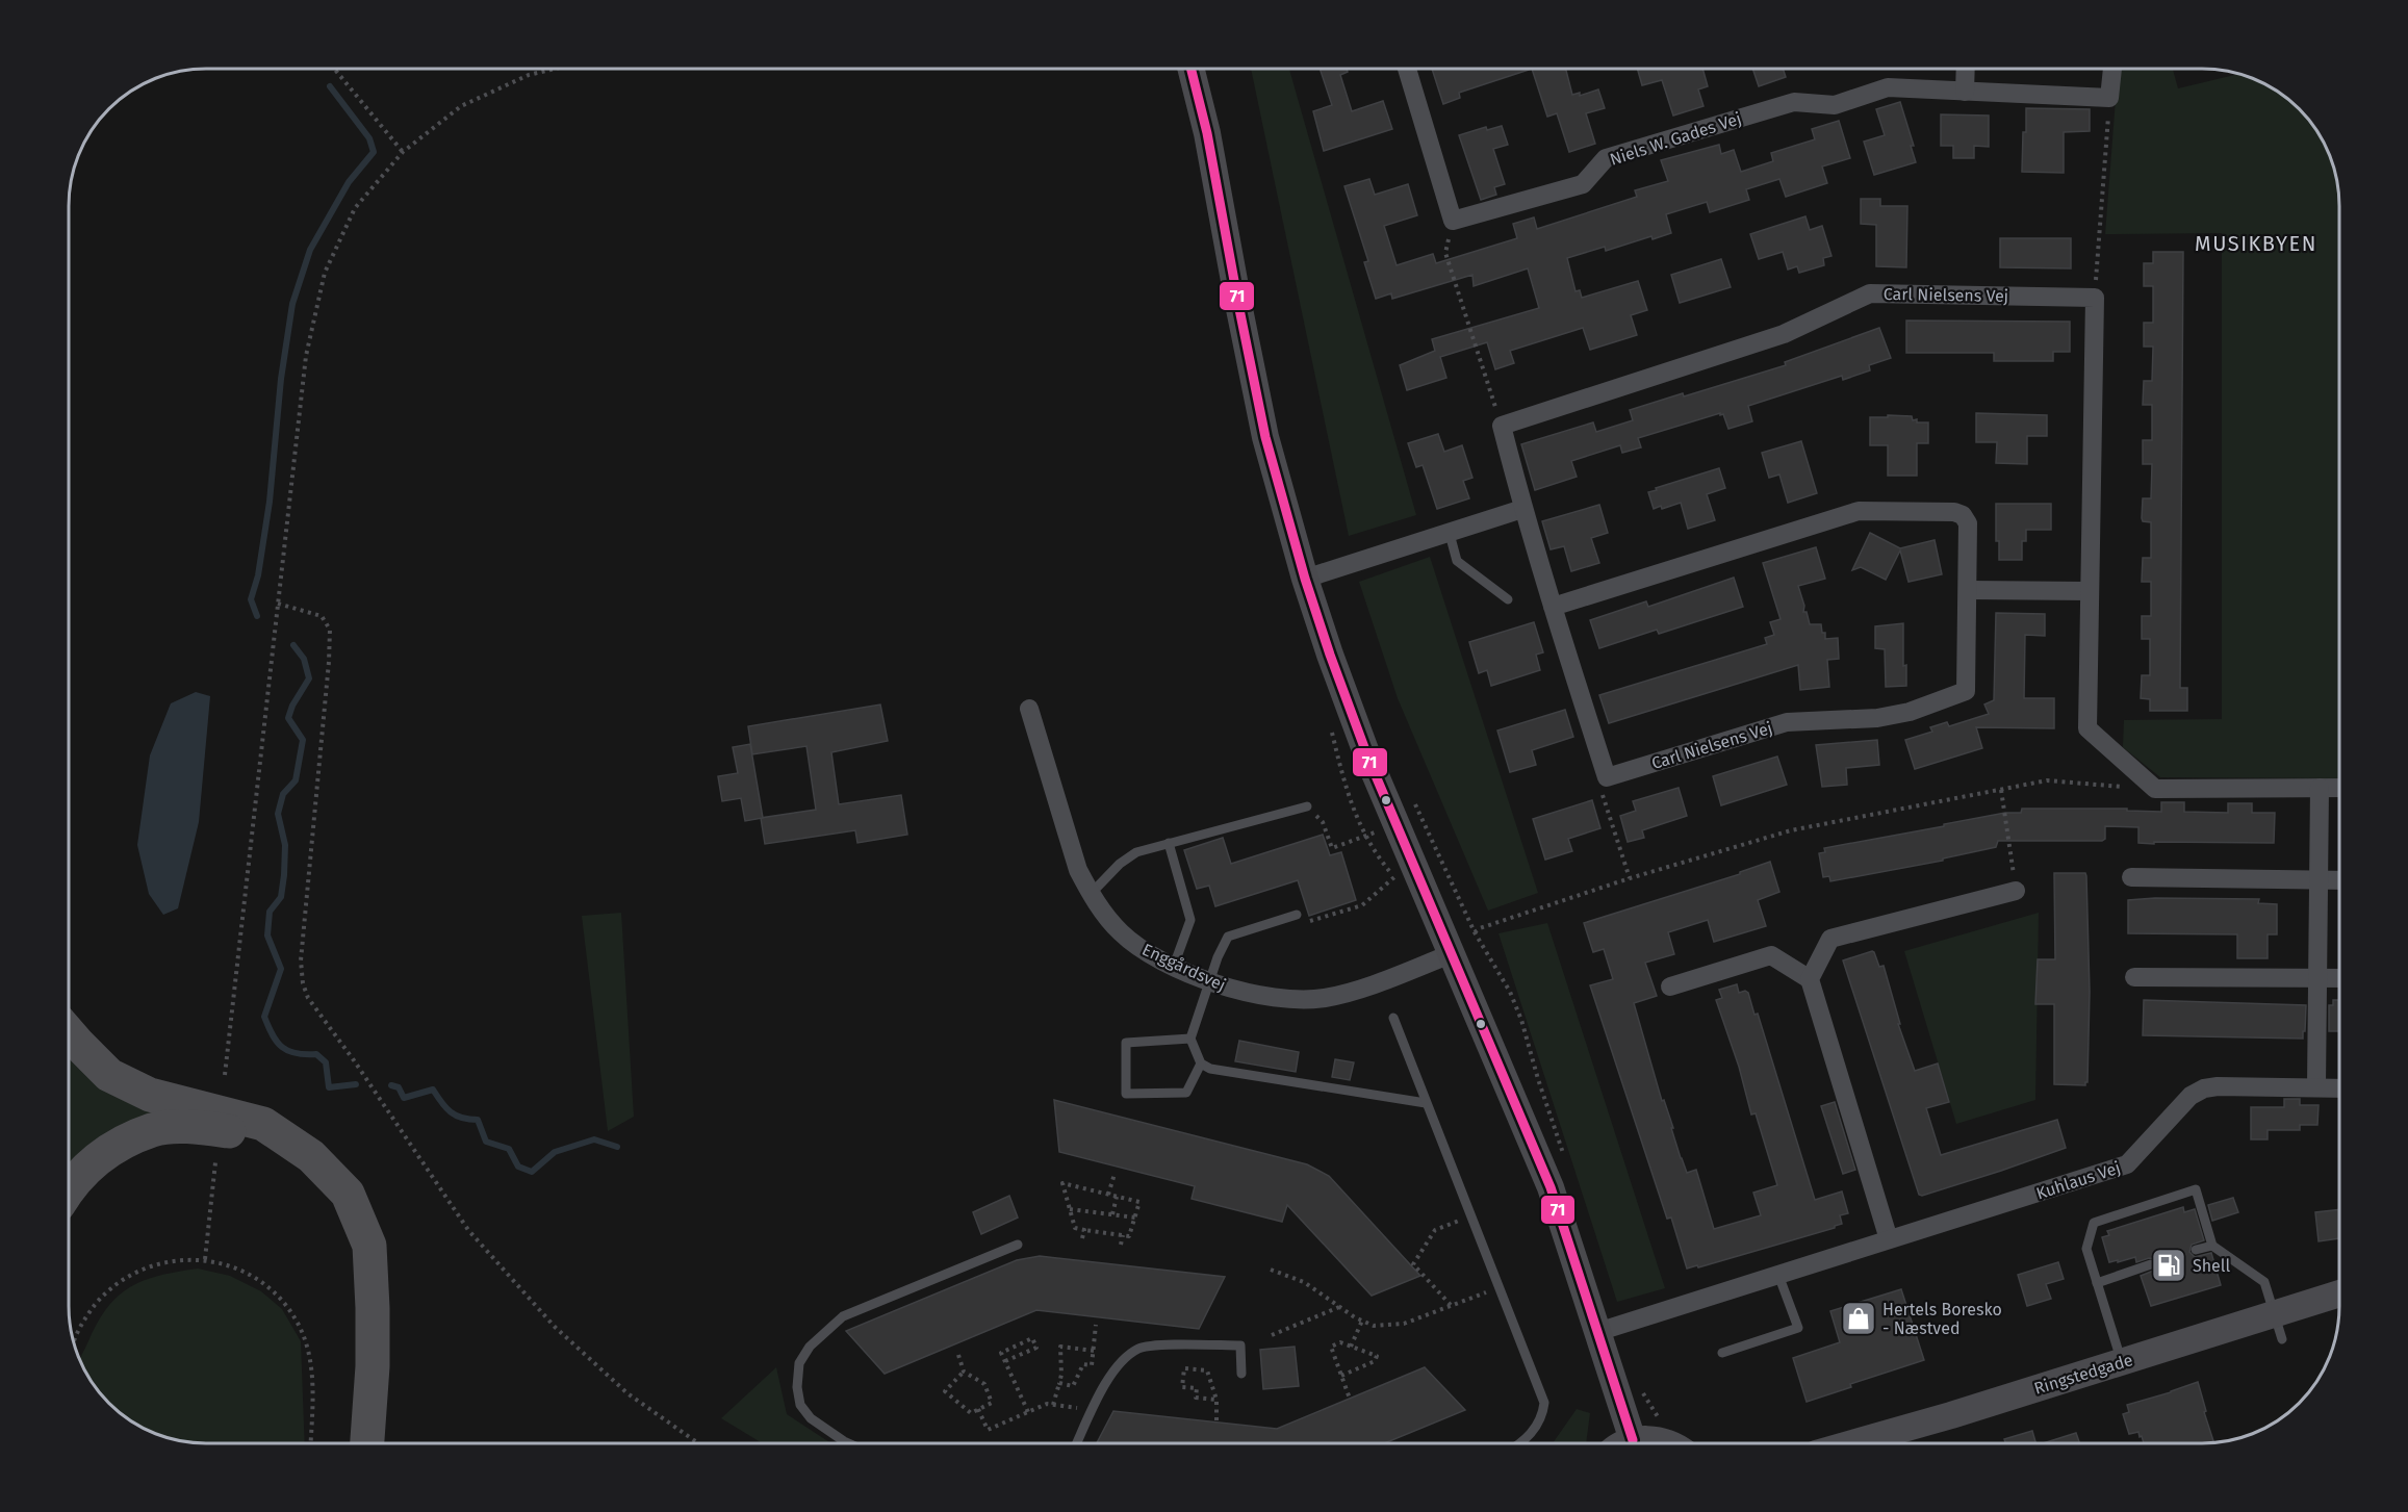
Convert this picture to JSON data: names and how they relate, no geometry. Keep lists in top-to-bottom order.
{
  "streets": {
    "street": [
      "Niels W. Gades Vej",
      "Carl Nielsens Vej",
      "Enggårdsvej",
      "Kuhlaus Vej",
      "Ringstedgade"
    ]
  },
  "districts": ["MUSIKBYEN"],
  "places": {
    "fuel station": ["Shell"],
    "shop": ["Hertels Boresko - Næstved"]
  },
  "lines": ["transit line 71"]
}
